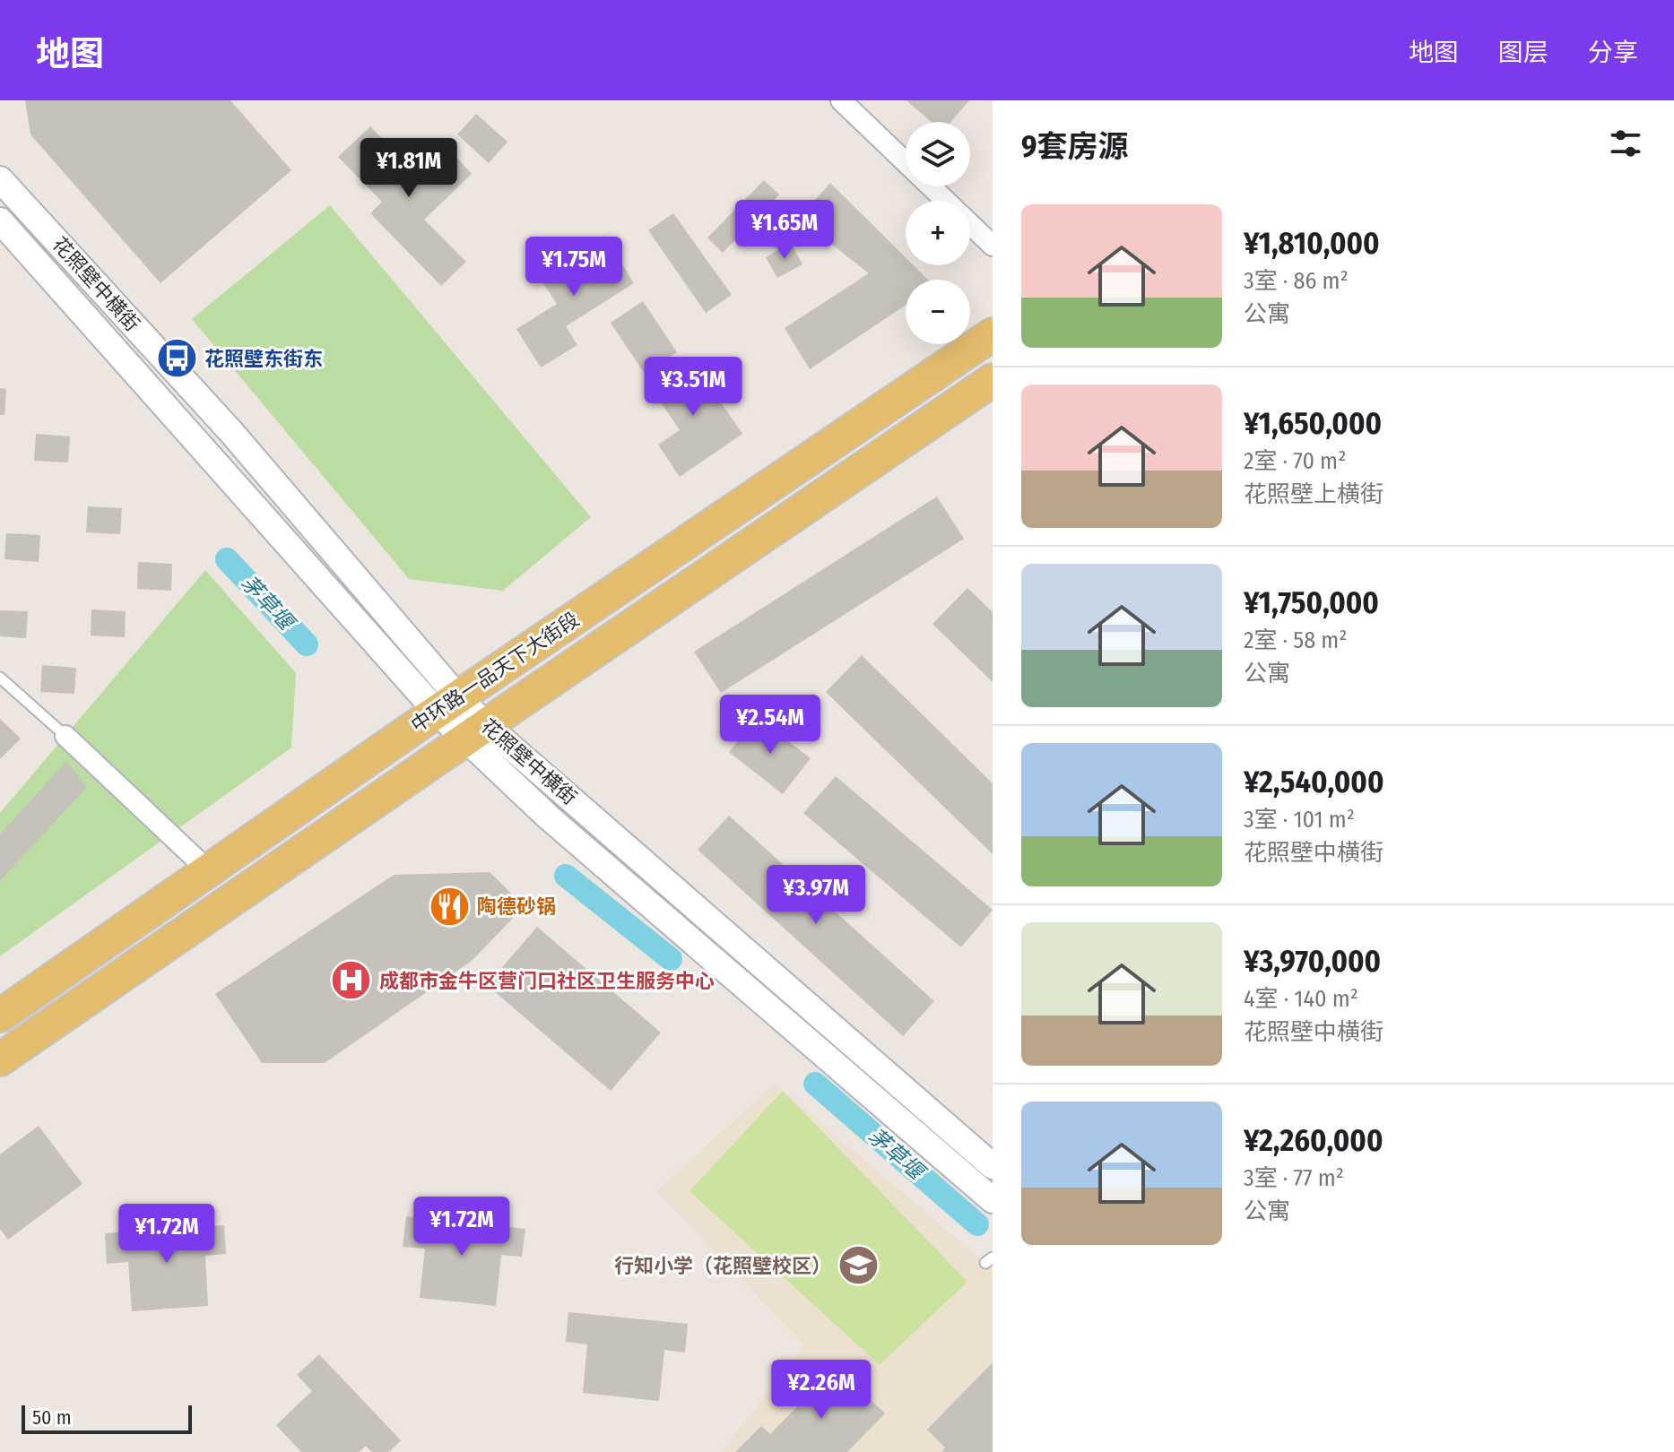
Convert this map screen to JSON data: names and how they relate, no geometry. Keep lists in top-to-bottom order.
{
  "streets": {
    "main road": ["中环路一品天下大街段"],
    "street": ["花照壁中横街"]
  },
  "crossings": [
    ["花照壁中横街", "中环路一品天下大街段"]
  ],
  "water": ["茅草堰"],
  "places": {
    "bus stop": ["花照壁东街东"],
    "restaurant": ["陶德砂锅"],
    "hospital": ["成都市金牛区营门口社区卫生服务中心"],
    "school or university": ["行知小学（花照壁校区）"]
  },
  "scale_bar": "50 m",
  "page": {
    "header": "地图",
    "nav": ["地图", "图层", "分享"],
    "heading": "9套房源",
    "map_buttons": ["+", "−"],
    "price": [
      "¥1.81M",
      "¥1.65M",
      "¥1.75M",
      "¥3.51M",
      "¥2.54M",
      "¥3.97M",
      "¥1.72M",
      "¥1.72M",
      "¥2.26M"
    ],
    "list": [
      {
        "name": "¥1,810,000",
        "note": "3室 · 86 m² · 公寓"
      },
      {
        "name": "¥1,650,000",
        "note": "2室 · 70 m² · 花照壁上横街"
      },
      {
        "name": "¥1,750,000",
        "note": "2室 · 58 m² · 公寓"
      },
      {
        "name": "¥2,540,000",
        "note": "3室 · 101 m² · 花照壁中横街"
      },
      {
        "name": "¥3,970,000",
        "note": "4室 · 140 m² · 花照壁中横街"
      },
      {
        "name": "¥2,260,000",
        "note": "3室 · 77 m² · 公寓"
      }
    ],
    "scale": "50 m"
  }
}
